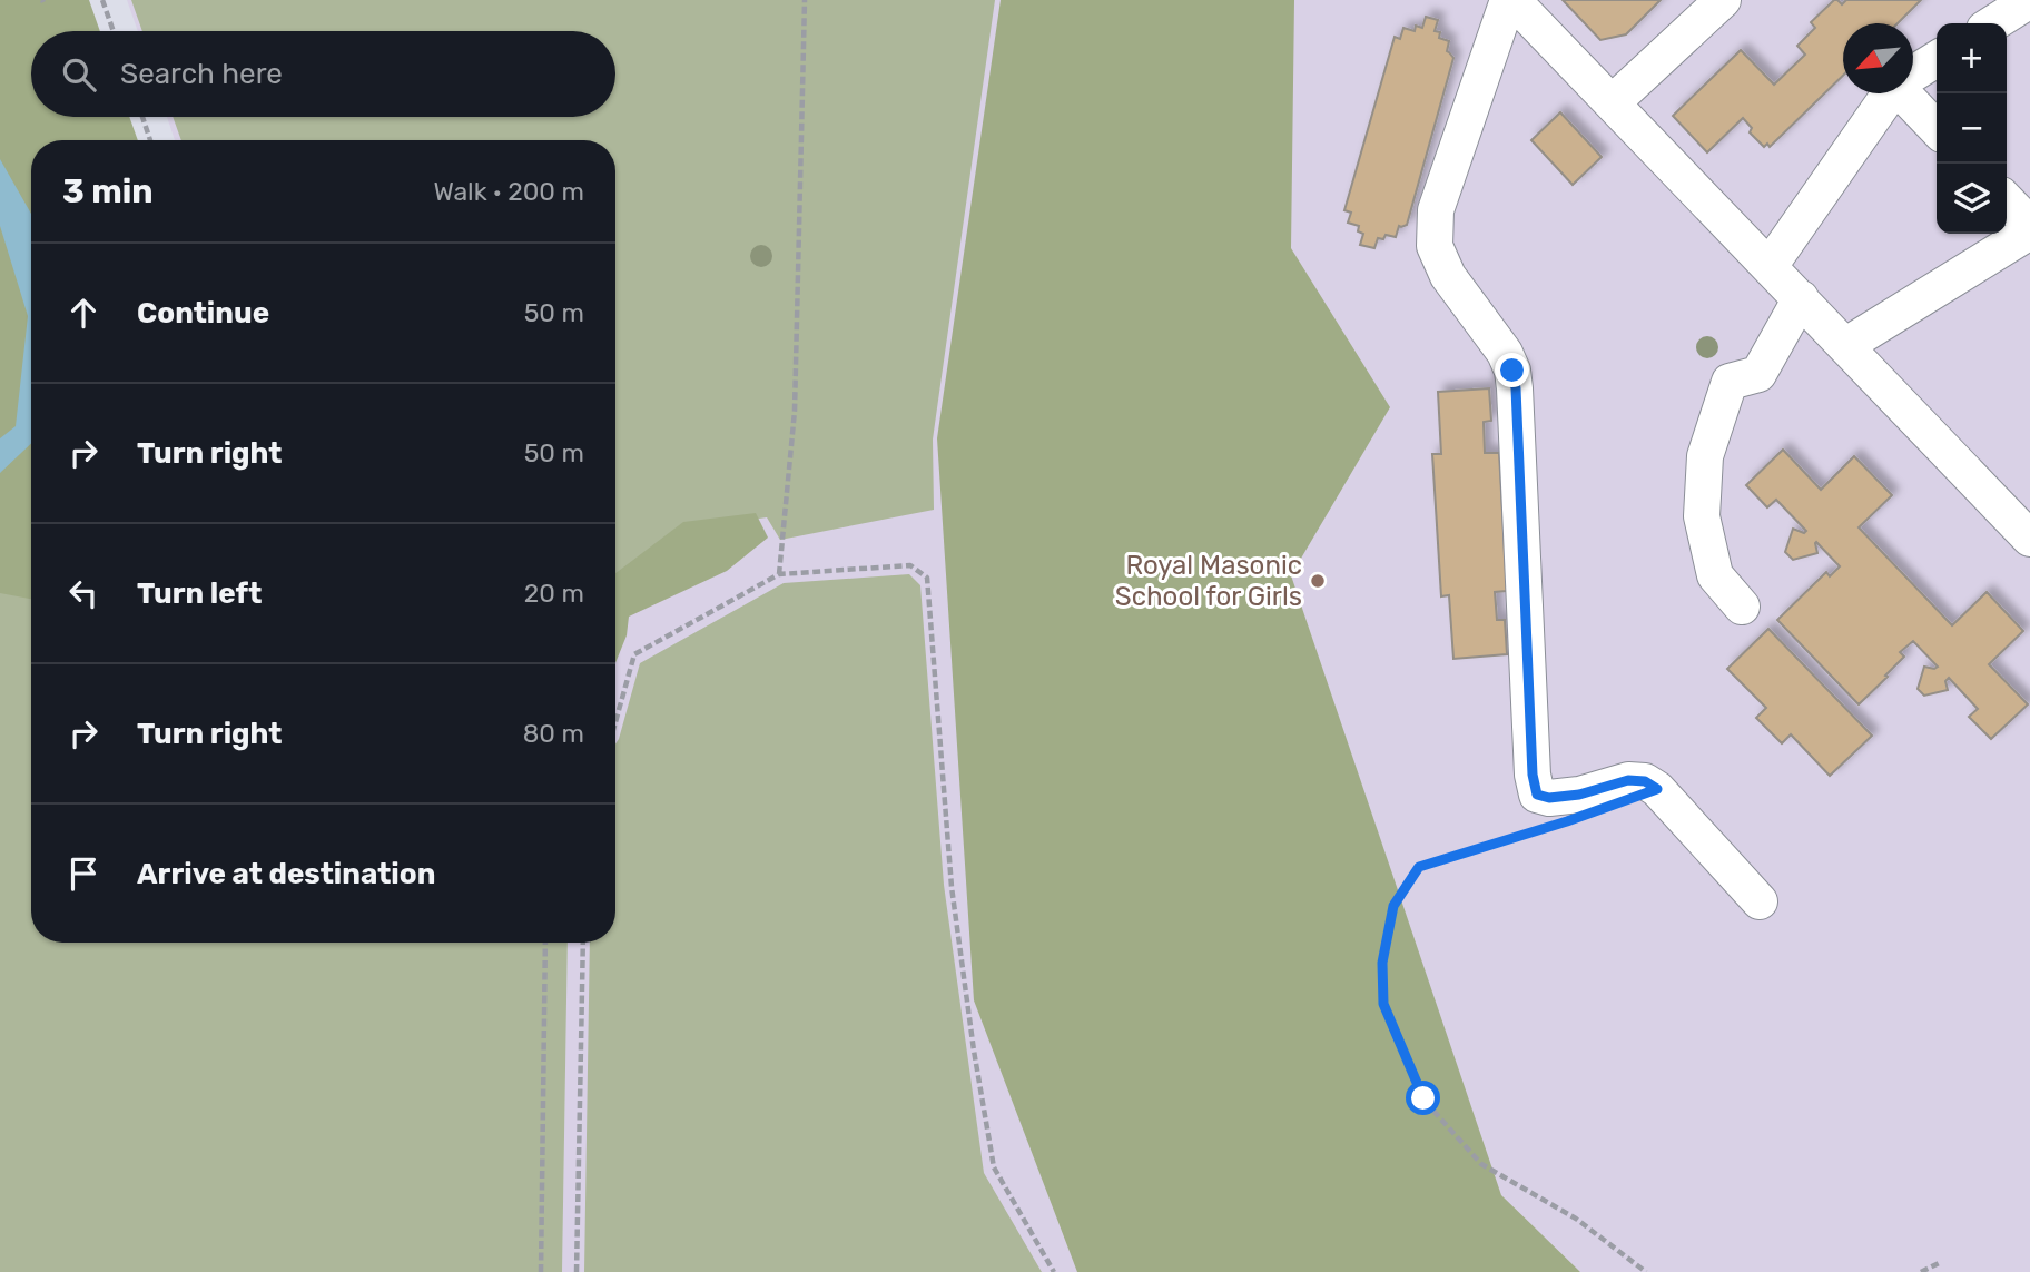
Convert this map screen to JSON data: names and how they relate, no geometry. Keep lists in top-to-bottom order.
{
  "places": ["Royal Masonic School for Girls"],
  "north": "bottom left",
  "page": {
    "map_buttons": ["+", "−"],
    "search": "Search here",
    "heading": ["3 min", "Walk · 200 m"],
    "list": [
      ["Continue", "50 m"],
      ["Turn right", "50 m"],
      ["Turn left", "20 m"],
      ["Turn right", "80 m"],
      "Arrive at destination"
    ]
  }
}
